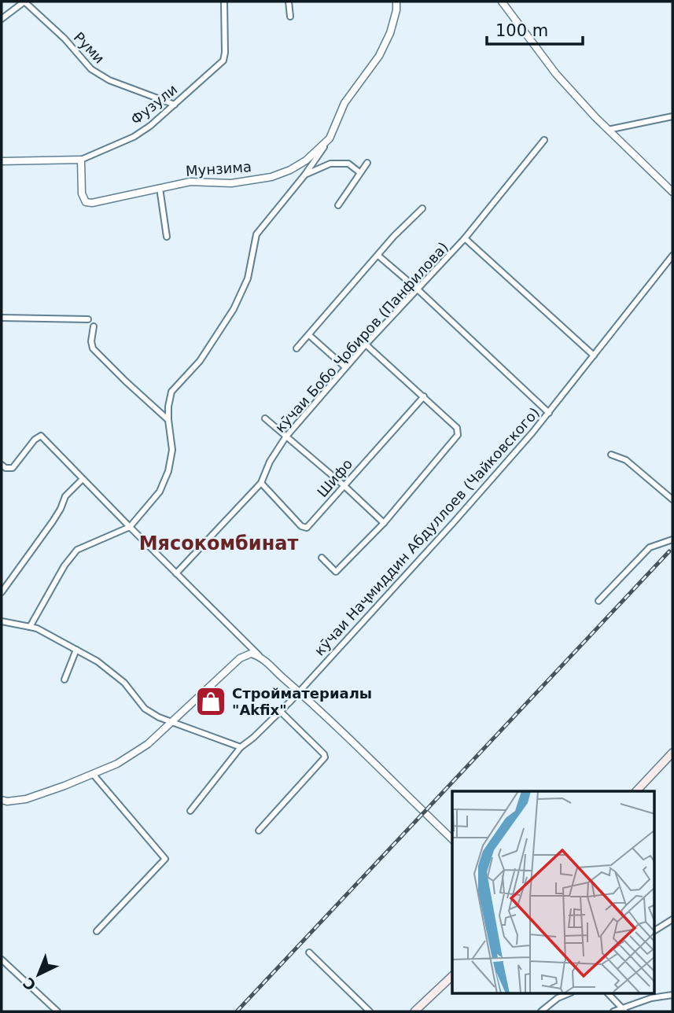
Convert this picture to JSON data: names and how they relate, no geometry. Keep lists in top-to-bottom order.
{
  "streets": {
    "street": [
      "Руми",
      "Фузули",
      "Мунзима",
      "кӯчаи Бобо Ҷобиров (Панфилова)",
      "Шифо",
      "кӯчаи Наҷмиддин Абдуллоев (Чайковского)"
    ]
  },
  "crossings": [
    ["Руми", "Фузули"],
    ["Фузули", "Мунзима"],
    ["кӯчаи Бобо Ҷобиров (Панфилова)", "Шифо"]
  ],
  "districts": ["Мясокомбинат"],
  "places": {
    "shop": ["Стройматериалы \"Akfix\""]
  },
  "scale_bar": "100 m",
  "north": "bottom left"
}
